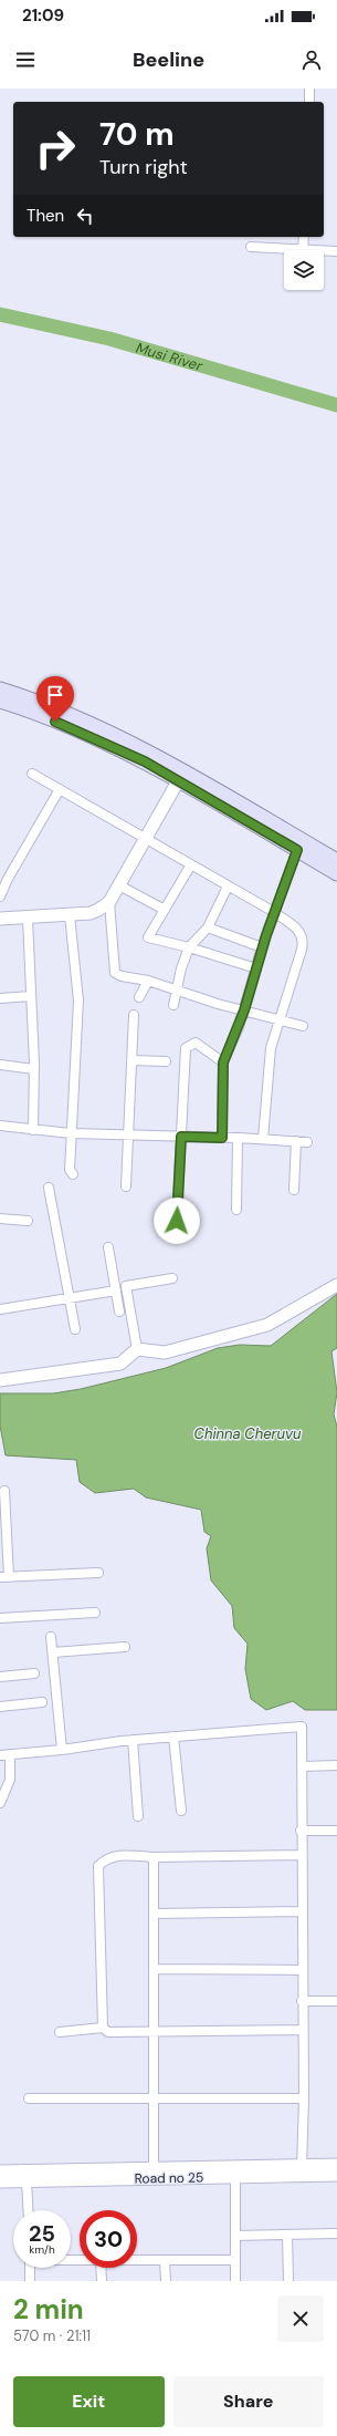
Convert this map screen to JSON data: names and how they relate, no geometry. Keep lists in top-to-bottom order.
{
  "streets": {
    "street": ["Road no 25"]
  },
  "water": ["Musi River", "Chinna Cheruvu"],
  "page": {
    "status": "21:09",
    "header": "Beeline",
    "turn": ["70 m", "Turn right"],
    "then": "Then",
    "speed": "25 km/h",
    "limit": "30",
    "heading": ["2 min", "570 m · 21:11"],
    "buttons": ["Exit", "Share"]
  }
}
